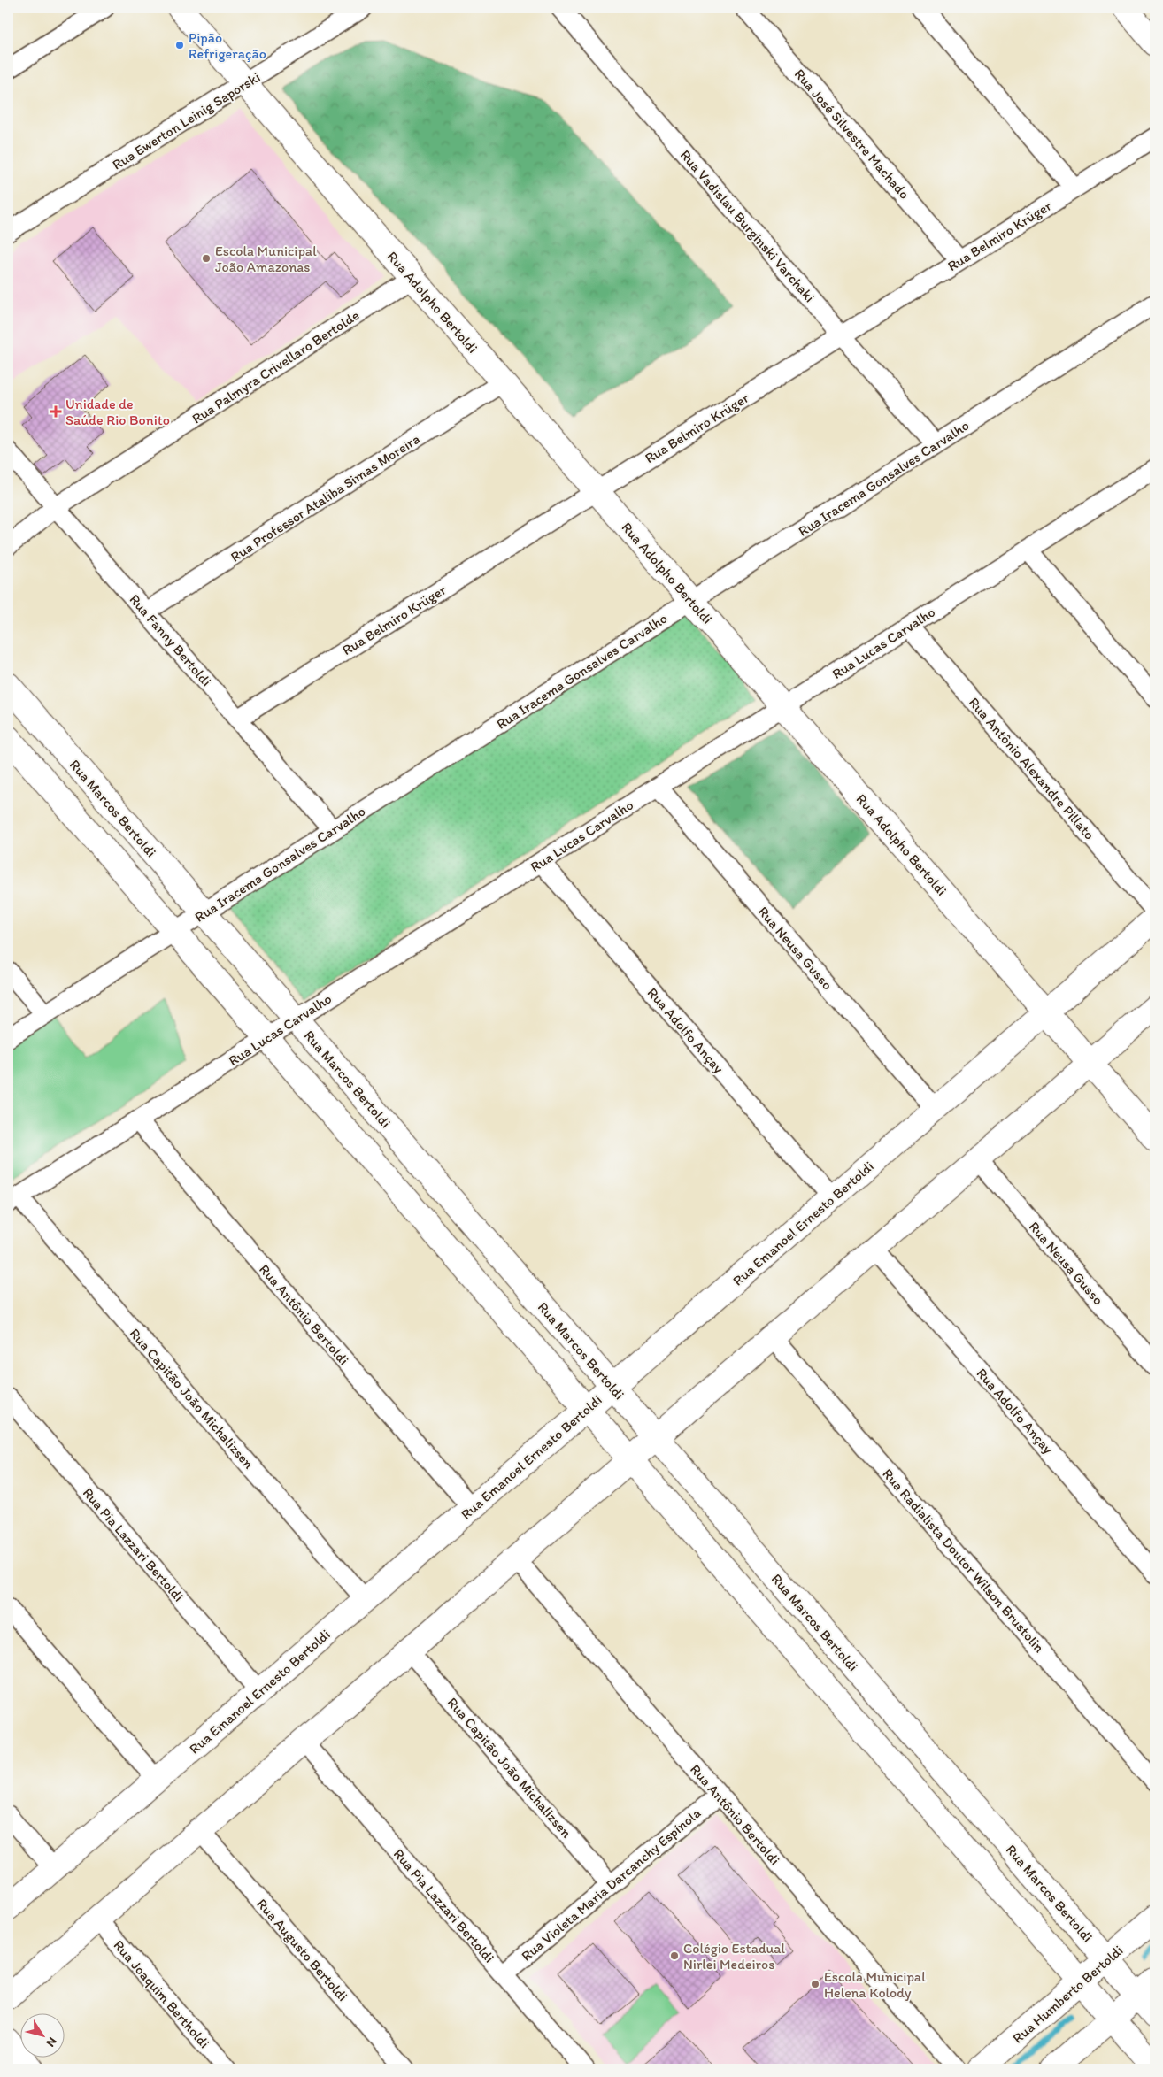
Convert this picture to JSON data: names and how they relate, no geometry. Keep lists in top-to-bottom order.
{
  "streets": {
    "street": [
      "Rua Ewerton Leinig Saporski",
      "Rua José Silvestre Machado",
      "Rua Vadislau Burginski Varchaki",
      "Rua Belmiro Krüger",
      "Rua Adolpho Bertoldi",
      "Rua Palmyra Crivellaro Bertolde",
      "Rua Iracema Gonsalves Carvalho",
      "Rua Professor Ataliba Simas Moreira",
      "Rua Fanny Bertoldi",
      "Rua Lucas Carvalho",
      "Rua Antônio Alexandre Pillato",
      "Rua Marcos Bertoldi",
      "Rua Neusa Gusso",
      "Rua Adolfo Ançay",
      "Rua Emanoel Ernesto Bertoldi",
      "Rua Antônio Bertoldi",
      "Rua Capitão João Michalizsen",
      "Rua Pia Lazzari Bertoldi",
      "Rua Radialista Doutor Wilson Brustolin",
      "Rua Violeta Maria Darcanchy Espínola",
      "Rua Augusto Bertoldi",
      "Rua Joaquim Bertholdi",
      "Rua Humberto Bertoldi"
    ]
  },
  "crossings": [
    ["Rua Ewerton Leinig Saporski", "Rua Adolpho Bertoldi"],
    ["Rua José Silvestre Machado", "Rua Belmiro Krüger"],
    ["Rua Vadislau Burginski Varchaki", "Rua Belmiro Krüger"],
    ["Rua Vadislau Burginski Varchaki", "Rua Iracema Gonsalves Carvalho"],
    ["Rua Belmiro Krüger", "Rua Adolpho Bertoldi"],
    ["Rua Belmiro Krüger", "Rua Fanny Bertoldi"],
    ["Rua Adolpho Bertoldi", "Rua Palmyra Crivellaro Bertolde"],
    ["Rua Adolpho Bertoldi", "Rua Iracema Gonsalves Carvalho"],
    ["Rua Adolpho Bertoldi", "Rua Professor Ataliba Simas Moreira"],
    ["Rua Adolpho Bertoldi", "Rua Lucas Carvalho"],
    ["Rua Adolpho Bertoldi", "Rua Emanoel Ernesto Bertoldi"],
    ["Rua Palmyra Crivellaro Bertolde", "Rua Fanny Bertoldi"],
    ["Rua Iracema Gonsalves Carvalho", "Rua Fanny Bertoldi"],
    ["Rua Iracema Gonsalves Carvalho", "Rua Marcos Bertoldi"],
    ["Rua Professor Ataliba Simas Moreira", "Rua Fanny Bertoldi"],
    ["Rua Lucas Carvalho", "Rua Antônio Alexandre Pillato"],
    ["Rua Lucas Carvalho", "Rua Marcos Bertoldi"],
    ["Rua Lucas Carvalho", "Rua Neusa Gusso"],
    ["Rua Lucas Carvalho", "Rua Adolfo Ançay"],
    ["Rua Lucas Carvalho", "Rua Antônio Bertoldi"],
    ["Rua Lucas Carvalho", "Rua Capitão João Michalizsen"],
    ["Rua Marcos Bertoldi", "Rua Emanoel Ernesto Bertoldi"],
    ["Rua Marcos Bertoldi", "Rua Humberto Bertoldi"],
    ["Rua Neusa Gusso", "Rua Emanoel Ernesto Bertoldi"],
    ["Rua Adolfo Ançay", "Rua Emanoel Ernesto Bertoldi"],
    ["Rua Emanoel Ernesto Bertoldi", "Rua Antônio Bertoldi"],
    ["Rua Emanoel Ernesto Bertoldi", "Rua Capitão João Michalizsen"],
    ["Rua Emanoel Ernesto Bertoldi", "Rua Pia Lazzari Bertoldi"],
    ["Rua Antônio Bertoldi", "Rua Violeta Maria Darcanchy Espínola"],
    ["Rua Capitão João Michalizsen", "Rua Violeta Maria Darcanchy Espínola"],
    ["Rua Pia Lazzari Bertoldi", "Rua Violeta Maria Darcanchy Espínola"]
  ],
  "places": {
    "other": [
      "Pipão Refrigeração",
      "Escola Municipal João Amazonas",
      "Colégio Estadual Nirlei Medeiros",
      "Escola Municipal Helena Kolody"
    ],
    "health": ["Unidade de Saúde Rio Bonito"]
  },
  "north": "bottom right"
}
